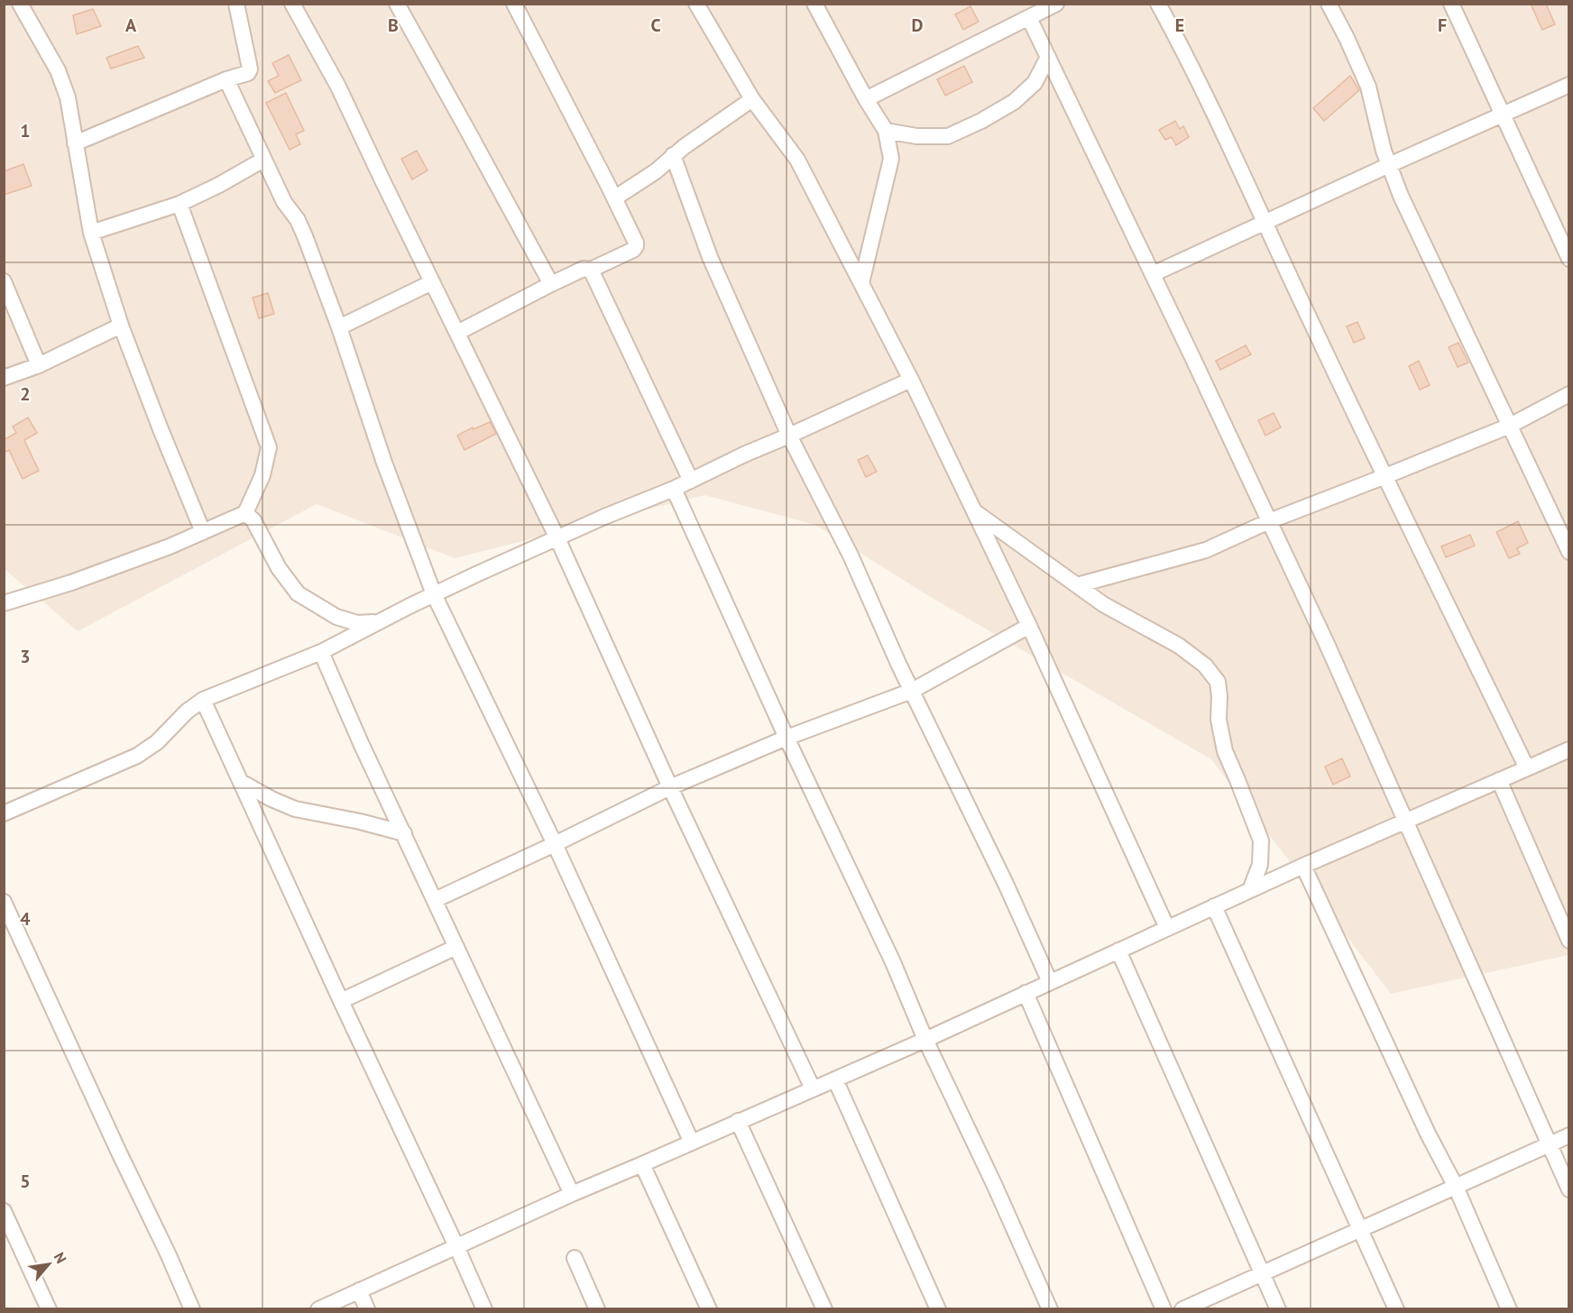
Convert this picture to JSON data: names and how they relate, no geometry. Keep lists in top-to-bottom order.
{
  "north": "top right",
  "grid": {
    "columns": [
      "A",
      "B",
      "C",
      "D",
      "E",
      "F"
    ],
    "rows": [
      "1",
      "2",
      "3",
      "4",
      "5"
    ]
  }
}
